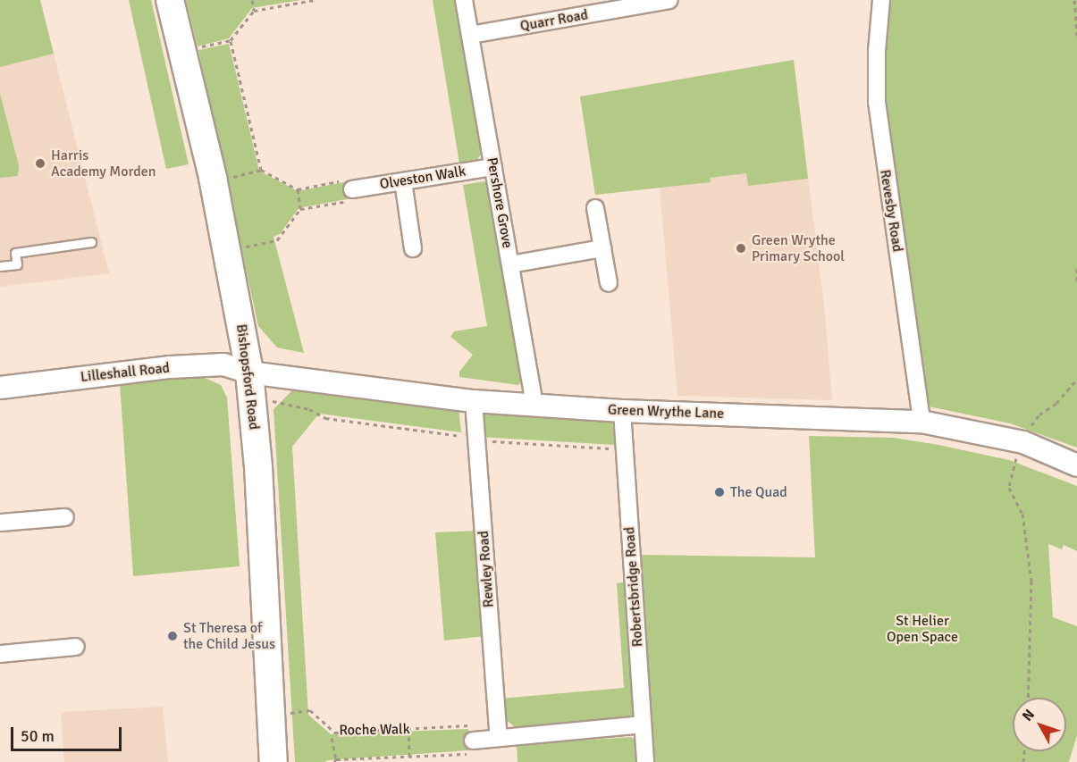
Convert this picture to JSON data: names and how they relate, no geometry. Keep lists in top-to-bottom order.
{
  "streets": {
    "main road": ["Bishopsford Road"],
    "street": [
      "Quarr Road",
      "Olveston Walk",
      "Pershore Grove",
      "Revesby Road",
      "Lilleshall Road",
      "Green Wrythe Lane",
      "Rewley Road",
      "Robertsbridge Road"
    ],
    "path": ["Roche Walk"]
  },
  "crossings": [
    ["Quarr Road", "Pershore Grove"],
    ["Olveston Walk", "Pershore Grove"],
    ["Pershore Grove", "Green Wrythe Lane"],
    ["Revesby Road", "Green Wrythe Lane"],
    ["Lilleshall Road", "Bishopsford Road"],
    ["Lilleshall Road", "Green Wrythe Lane"],
    ["Bishopsford Road", "Green Wrythe Lane"],
    ["Bishopsford Road", "Roche Walk"],
    ["Green Wrythe Lane", "Rewley Road"],
    ["Green Wrythe Lane", "Robertsbridge Road"]
  ],
  "parks": ["St Helier Open Space"],
  "places": [
    "Harris Academy Morden",
    "Green Wrythe Primary School",
    "The Quad",
    "St Theresa of the Child Jesus"
  ],
  "scale_bar": "50 m",
  "north": "top left"
}
